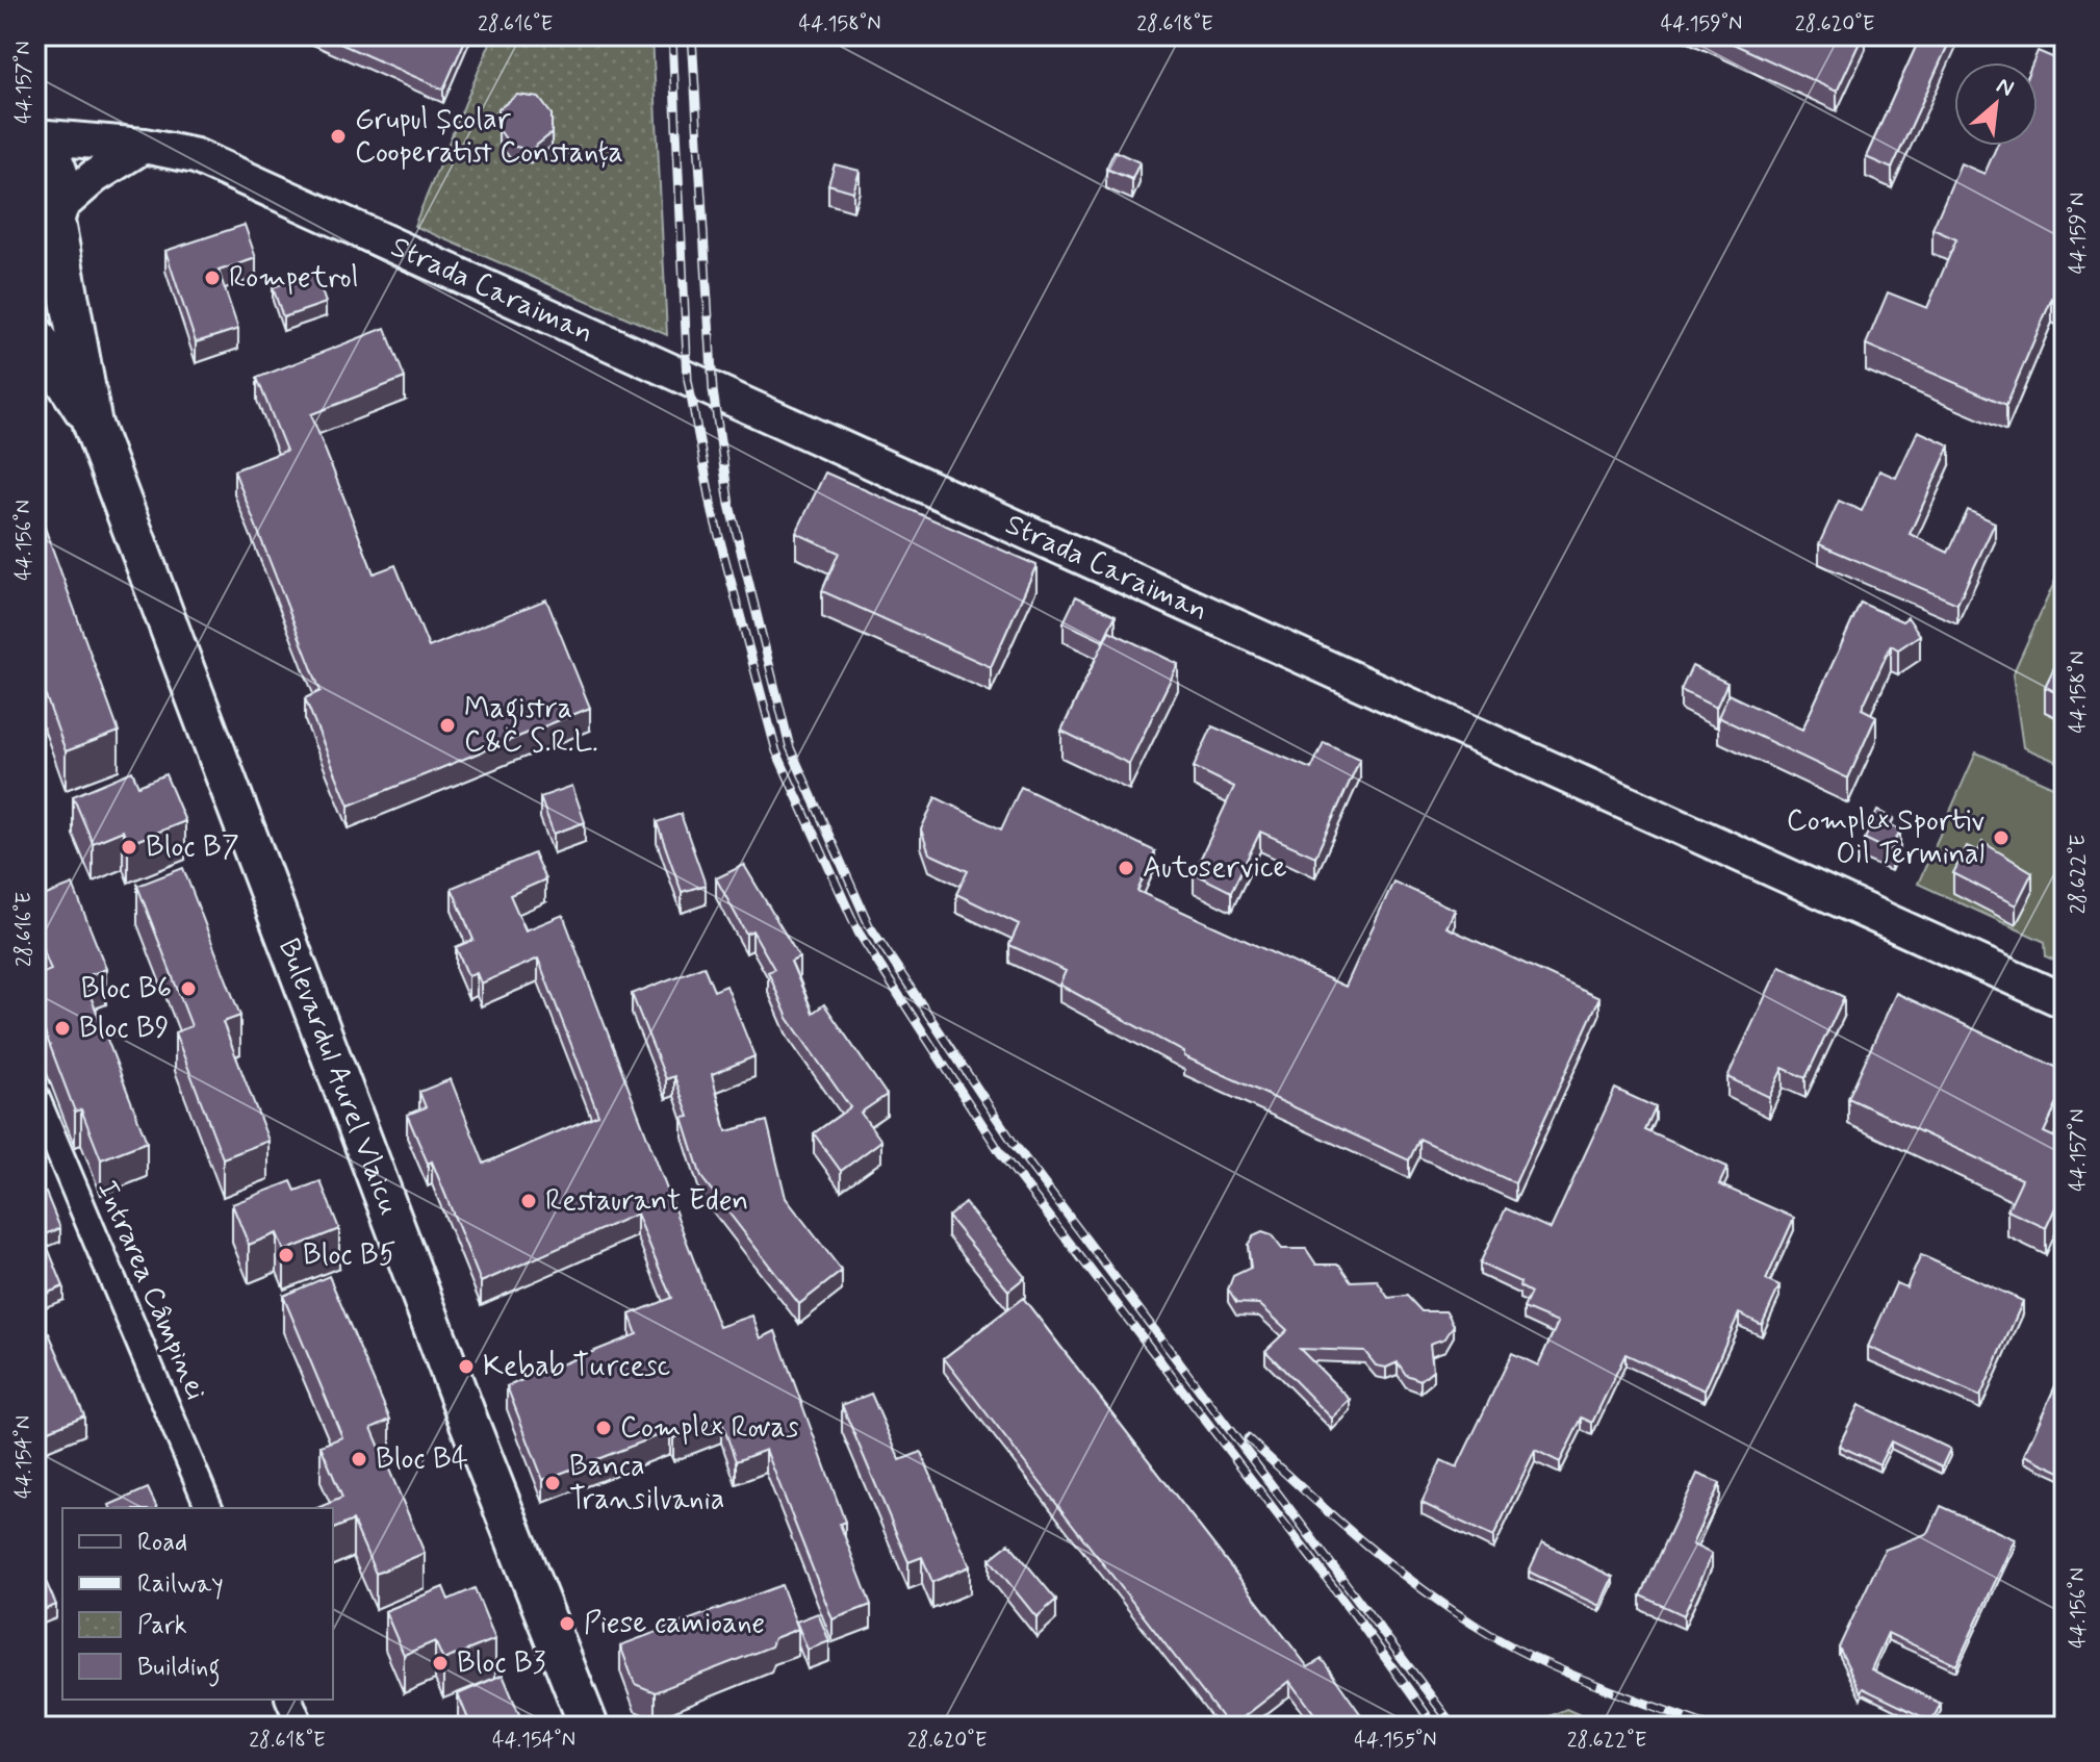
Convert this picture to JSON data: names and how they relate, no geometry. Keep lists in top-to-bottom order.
{
  "streets": {
    "main road": ["Bulevardul Aurel Vlaicu"],
    "street": ["Strada Caraiman", "Intrarea Câmpinei"]
  },
  "crossings": [
    ["Strada Caraiman", "Bulevardul Aurel Vlaicu"]
  ],
  "places": [
    "Grupul Școlar Cooperatist Constanța",
    "Rompetrol",
    "Magistra C&C S.R.L.",
    "Complex Sportiv Oil Terminal",
    "Bloc B7",
    "Autoservice",
    "Bloc B6",
    "Bloc B9",
    "Restaurant Eden",
    "Bloc B5",
    "Kebab Turcesc",
    "Complex Rovas",
    "Bloc B4",
    "Banca Transilvania",
    "Piese camioane",
    "Bloc B3"
  ],
  "legend": [
    "Road",
    "Railway",
    "Park",
    "Building"
  ],
  "north": "top right",
  "coordinates": [
    "28.616°E",
    "44.158°N",
    "28.618°E",
    "44.159°N",
    "28.620°E",
    "44.157°N",
    "44.156°N",
    "28.622°E",
    "44.154°N",
    "44.155°N"
  ]
}
